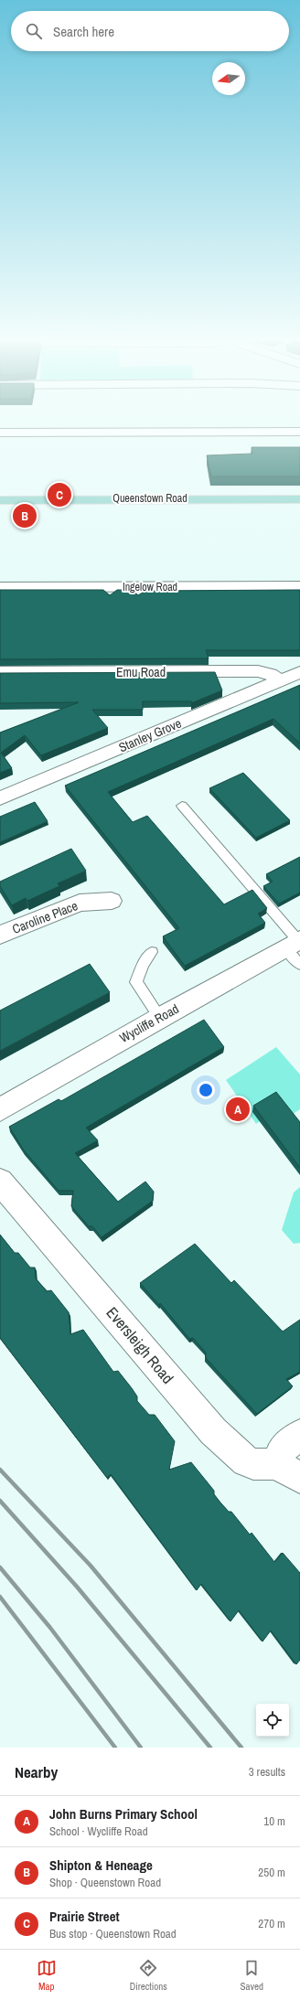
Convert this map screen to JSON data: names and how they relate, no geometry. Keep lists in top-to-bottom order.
{
  "streets": {
    "main road": ["Queenstown Road"],
    "street": [
      "Ingelow Road",
      "Emu Road",
      "Stanley Grove",
      "Caroline Place",
      "Wycliffe Road",
      "Eversleigh Road"
    ]
  },
  "crossings": [
    ["Emu Road", "Stanley Grove"]
  ],
  "north": "left",
  "page": {
    "search": "Search here",
    "pins": ["C", "B", "A"],
    "heading": ["Nearby", "3 results"],
    "list": [
      {
        "mark": "A",
        "name": "John Burns Primary School",
        "note": "School · Wycliffe Road",
        "value": "10 m"
      },
      {
        "mark": "B",
        "name": "Shipton & Heneage",
        "note": "Shop · Queenstown Road",
        "value": "250 m"
      },
      {
        "mark": "C",
        "name": "Prairie Street",
        "note": "Bus stop · Queenstown Road",
        "value": "270 m"
      }
    ],
    "nav": ["Map", "Directions", "Saved"]
  }
}
